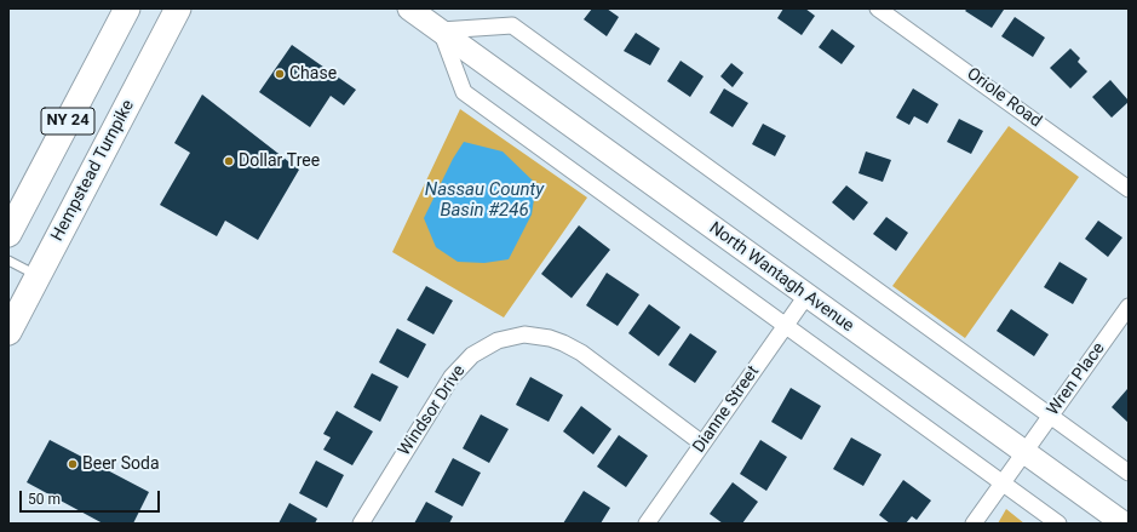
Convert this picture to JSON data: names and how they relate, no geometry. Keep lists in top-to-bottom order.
{
  "streets": {
    "main road": ["NY 24", "Hempstead Turnpike", "North Wantagh Avenue"],
    "street": [
      "Oriole Road",
      "Wren Place",
      "Dianne Street",
      "Windsor Drive"
    ]
  },
  "crossings": [
    ["North Wantagh Avenue", "Wren Place"],
    ["North Wantagh Avenue", "Dianne Street"],
    ["Dianne Street", "Windsor Drive"]
  ],
  "water": ["Nassau County Basin #246"],
  "places": ["Chase", "Dollar Tree", "Beer Soda"],
  "scale_bar": "50 m"
}
